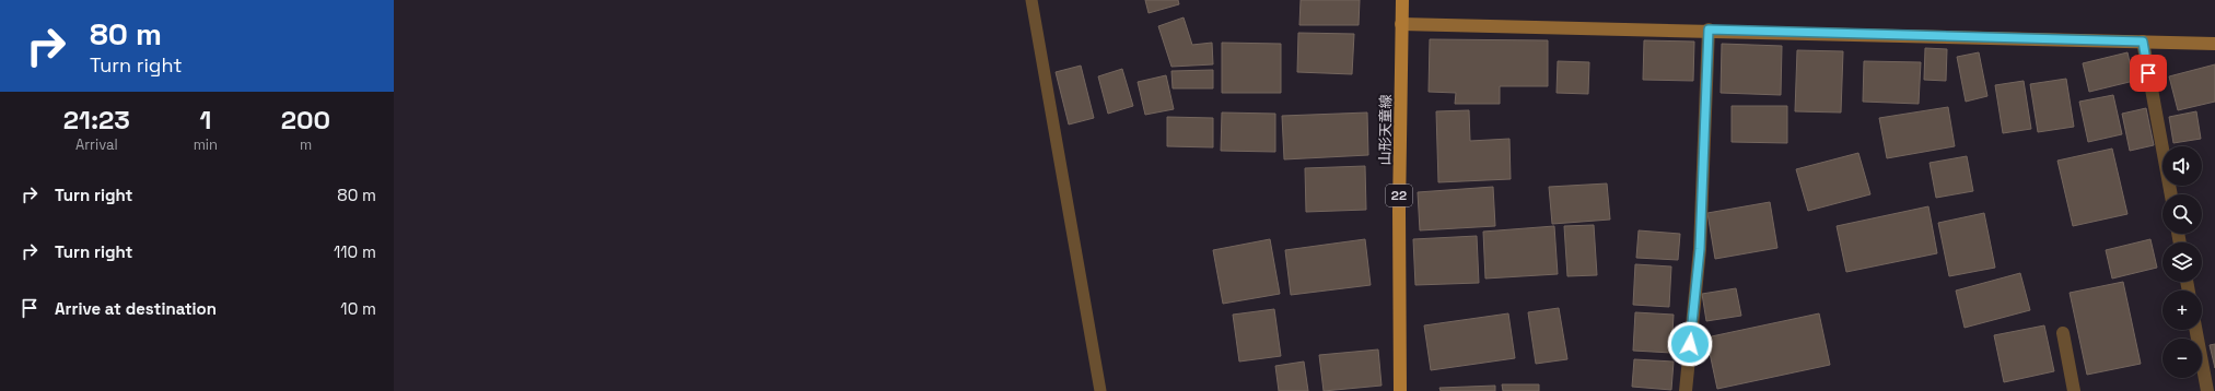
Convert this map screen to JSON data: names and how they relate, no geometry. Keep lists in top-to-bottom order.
{
  "streets": {
    "main road": ["山形天童線", "22"]
  },
  "page": {
    "turn": ["80 m", "Turn right"],
    "eta": [
      "21:23",
      "Arrival",
      "1",
      "min",
      "200",
      "m"
    ],
    "map_buttons": ["+", "−"],
    "list": [
      {
        "name": "Turn right",
        "value": "80 m"
      },
      {
        "name": "Turn right",
        "value": "110 m"
      },
      {
        "name": "Arrive at destination",
        "value": "10 m"
      }
    ]
  }
}
